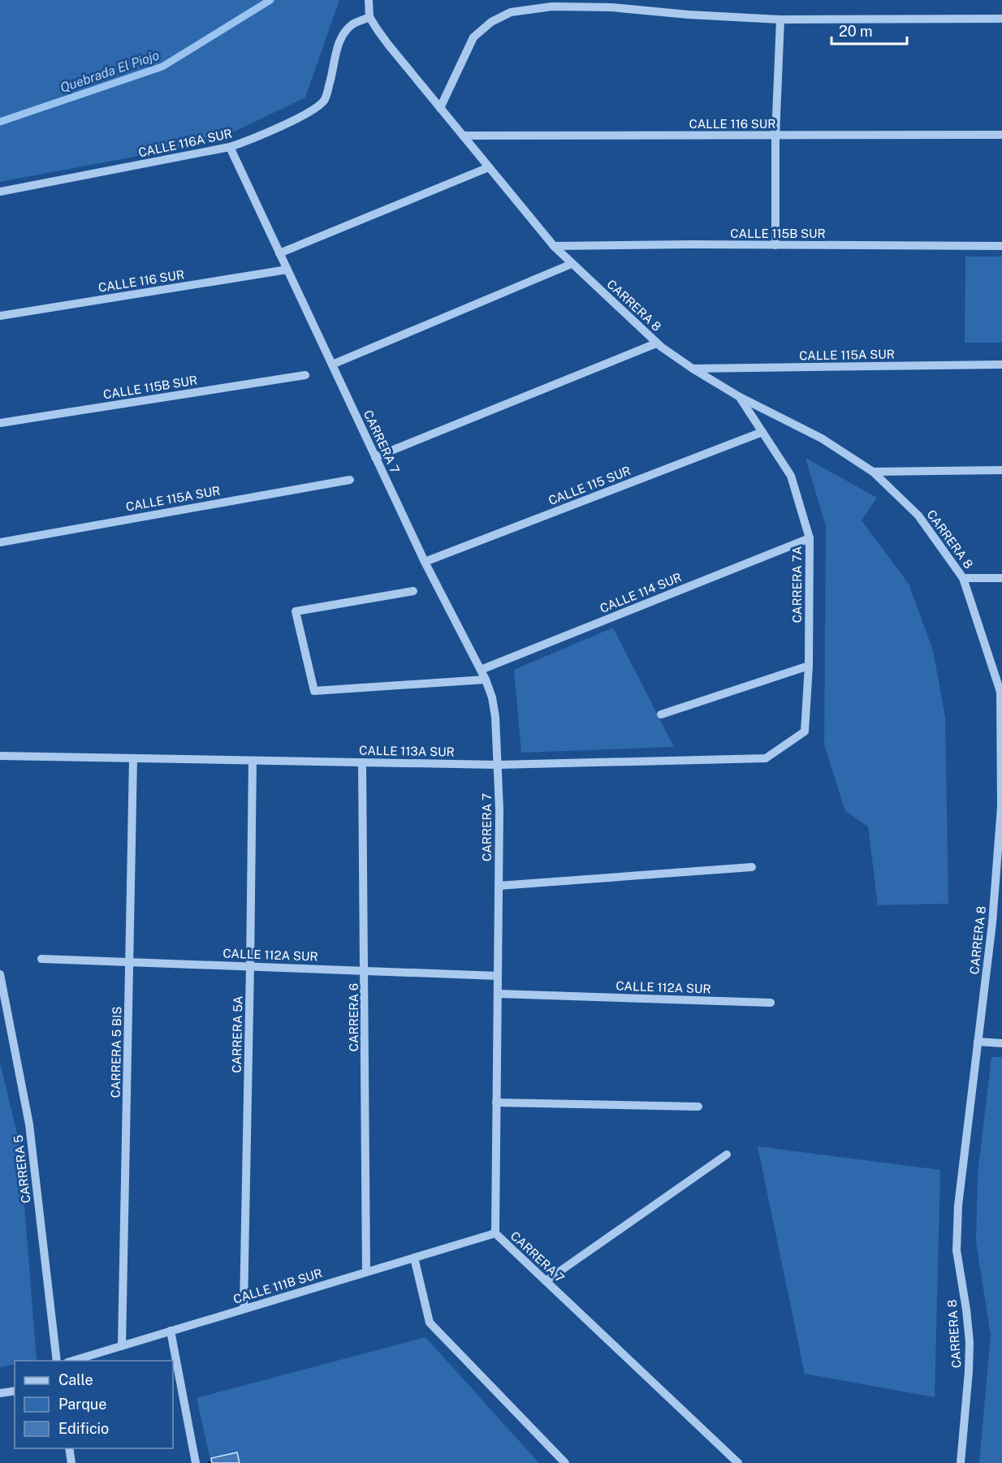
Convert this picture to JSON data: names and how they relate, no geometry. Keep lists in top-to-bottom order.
{
  "streets": {
    "street": [
      "CALLE 116 SUR",
      "CALLE 116A SUR",
      "CALLE 115B SUR",
      "CARRERA 8",
      "CALLE 115A SUR",
      "CARRERA 7",
      "CALLE 115 SUR",
      "CARRERA 7A",
      "CALLE 114 SUR",
      "CALLE 113A SUR",
      "CALLE 112A SUR",
      "CARRERA 6",
      "CARRERA 5A",
      "CARRERA 5 BIS",
      "CARRERA 5",
      "CALLE 111B SUR"
    ]
  },
  "crossings": [
    ["CALLE 116 SUR", "CARRERA 8"],
    ["CALLE 116 SUR", "CARRERA 7"],
    ["CALLE 116A SUR", "CARRERA 8"],
    ["CALLE 116A SUR", "CARRERA 7"],
    ["CALLE 115B SUR", "CARRERA 8"],
    ["CARRERA 8", "CALLE 115A SUR"],
    ["CARRERA 8", "CARRERA 7A"],
    ["CARRERA 7", "CALLE 115 SUR"],
    ["CARRERA 7", "CALLE 114 SUR"],
    ["CARRERA 7", "CALLE 113A SUR"],
    ["CARRERA 7", "CALLE 112A SUR"],
    ["CARRERA 7", "CALLE 111B SUR"],
    ["CALLE 115 SUR", "CARRERA 7A"],
    ["CARRERA 7A", "CALLE 114 SUR"],
    ["CARRERA 7A", "CALLE 113A SUR"],
    ["CALLE 113A SUR", "CARRERA 6"],
    ["CALLE 113A SUR", "CARRERA 5A"],
    ["CALLE 113A SUR", "CARRERA 5 BIS"],
    ["CALLE 112A SUR", "CARRERA 6"],
    ["CALLE 112A SUR", "CARRERA 5A"],
    ["CALLE 112A SUR", "CARRERA 5 BIS"],
    ["CARRERA 6", "CALLE 111B SUR"],
    ["CARRERA 5A", "CALLE 111B SUR"],
    ["CARRERA 5 BIS", "CALLE 111B SUR"]
  ],
  "water": ["Quebrada El Piojo"],
  "legend": ["Calle", "Parque", "Edificio"],
  "scale_bar": "20 m"
}
